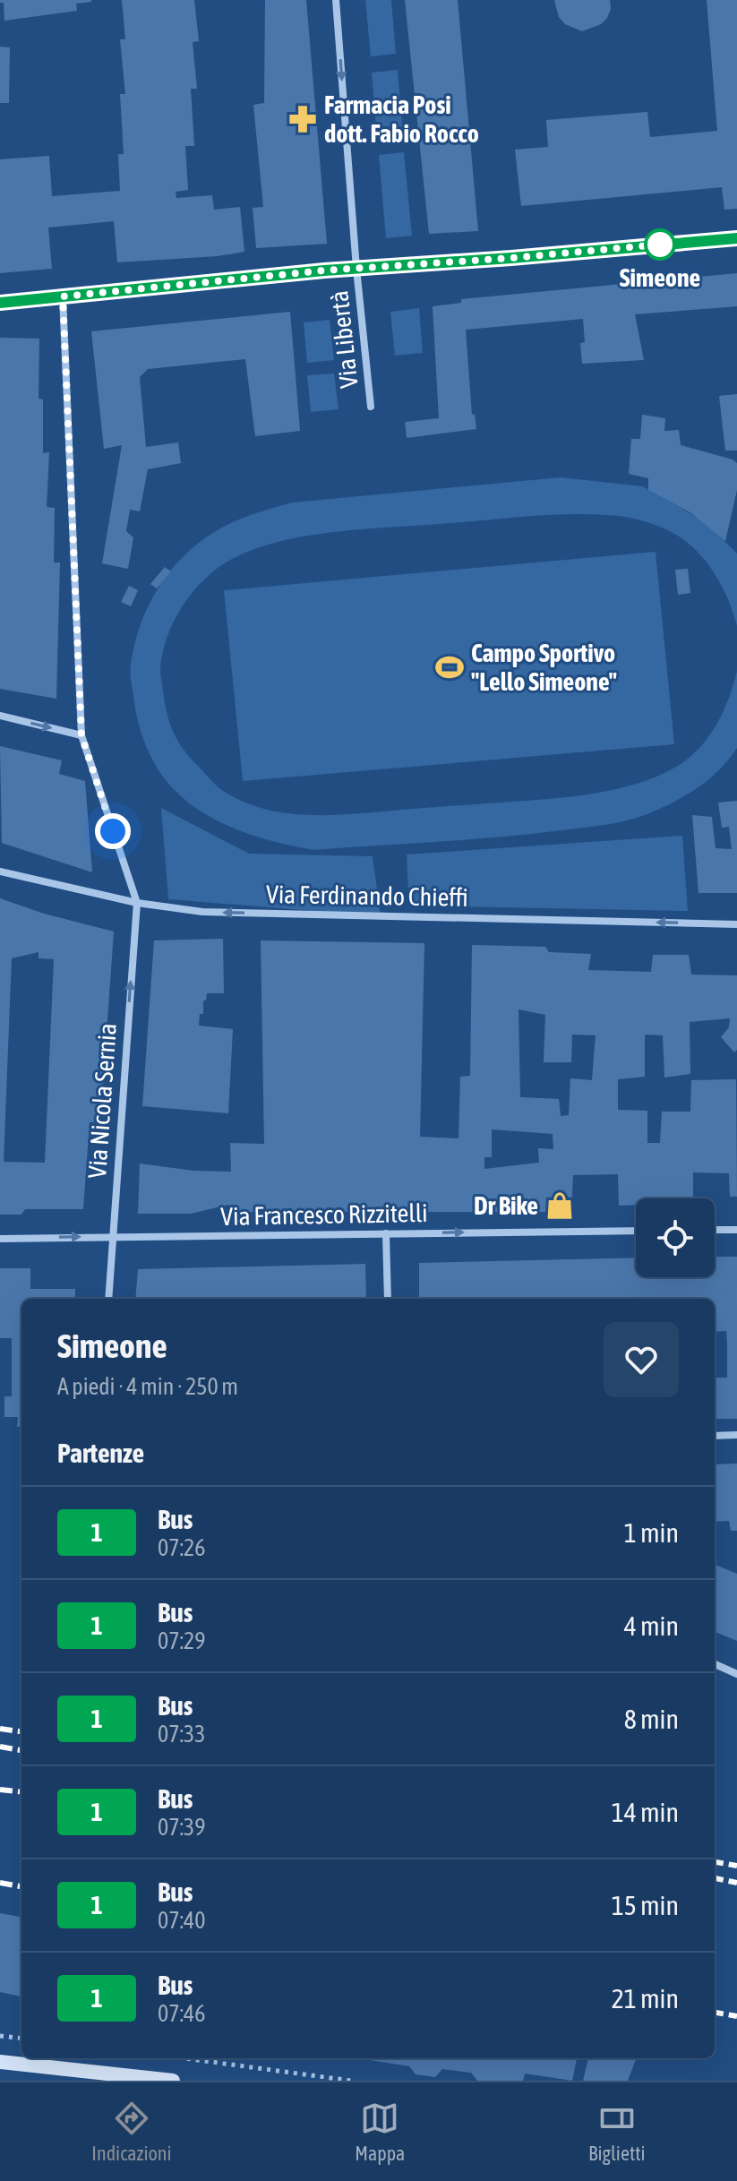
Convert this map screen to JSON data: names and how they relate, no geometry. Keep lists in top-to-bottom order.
{
  "streets": {
    "street": [
      "Via Libertà",
      "Via Ferdinando Chieffi",
      "Via Nicola Sernia",
      "Via Francesco Rizzitelli"
    ]
  },
  "crossings": [
    ["Via Ferdinando Chieffi", "Via Nicola Sernia"],
    ["Via Nicola Sernia", "Via Francesco Rizzitelli"]
  ],
  "one_way": ["Via Ferdinando Chieffi", "Via Nicola Sernia", "Via Francesco Rizzitelli"],
  "places": {
    "pharmacy": ["Farmacia Posi dott. Fabio Rocco"],
    "other": ["Simeone"],
    "sports": ["Campo Sportivo \"Lello Simeone\""],
    "shop": ["Dr Bike"]
  },
  "lines": ["bus line 1"],
  "page": {
    "heading": [
      ["Simeone", "A piedi · 4 min · 250 m"],
      "Partenze"
    ],
    "list": [
      {
        "mark": "1",
        "name": "Bus",
        "note": "07:26",
        "value": "1 min"
      },
      {
        "mark": "1",
        "name": "Bus",
        "note": "07:29",
        "value": "4 min"
      },
      {
        "mark": "1",
        "name": "Bus",
        "note": "07:33",
        "value": "8 min"
      },
      {
        "mark": "1",
        "name": "Bus",
        "note": "07:39",
        "value": "14 min"
      },
      {
        "mark": "1",
        "name": "Bus",
        "note": "07:40",
        "value": "15 min"
      },
      {
        "mark": "1",
        "name": "Bus",
        "note": "07:46",
        "value": "21 min"
      }
    ],
    "tabs": ["Indicazioni", "Mappa", "Biglietti"]
  }
}
